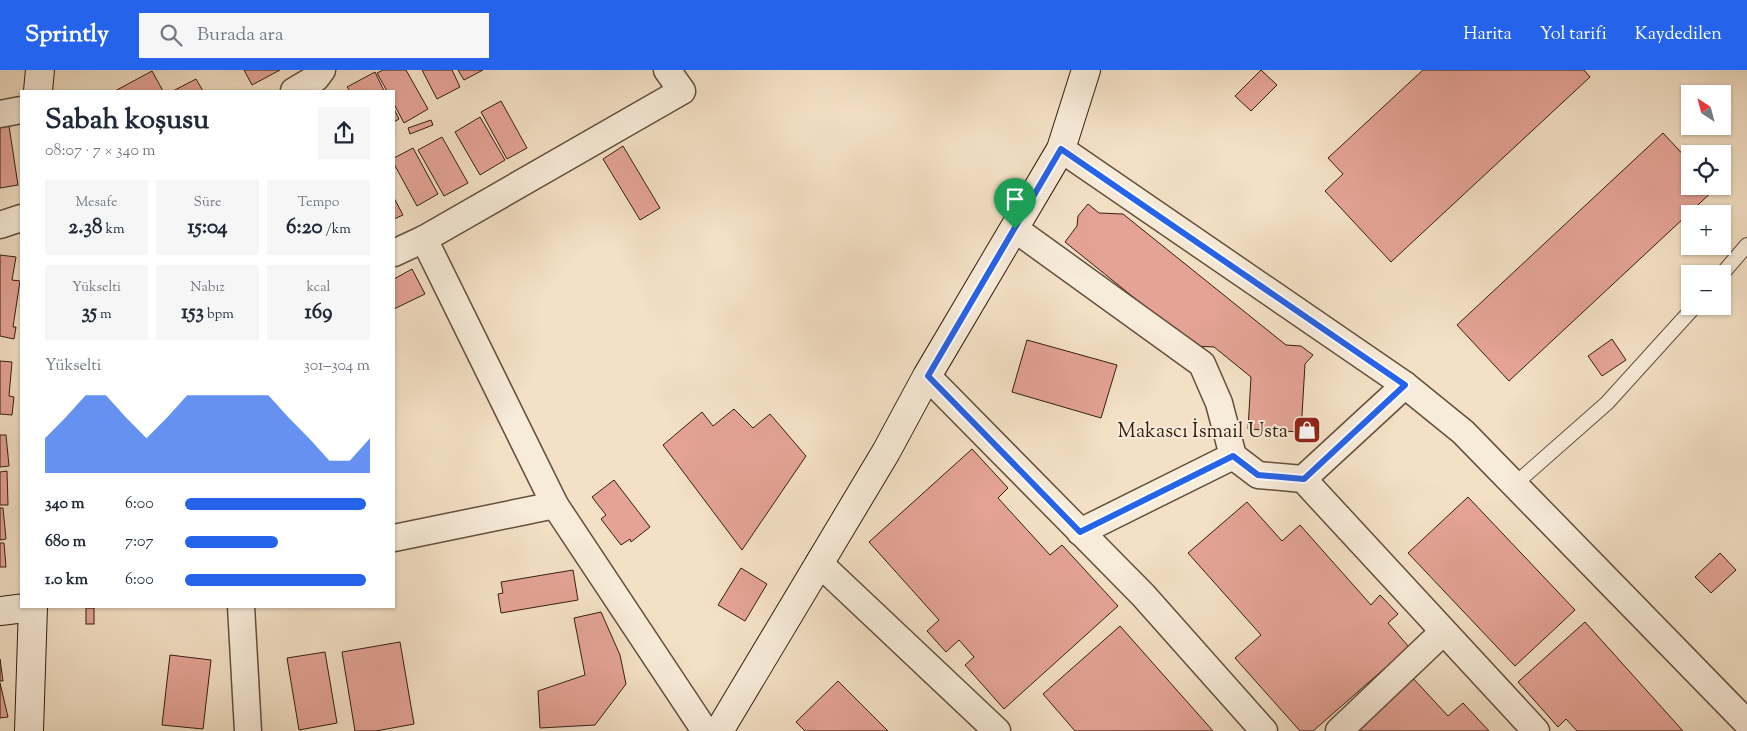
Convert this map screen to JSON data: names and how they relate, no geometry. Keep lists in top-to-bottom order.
{
  "places": {
    "shop": ["Makascı İsmail Usta"]
  },
  "north": "top left",
  "page": {
    "header": "Sprintly",
    "search": "Burada ara",
    "nav": ["Harita", "Yol tarifi", "Kaydedilen"],
    "map_buttons": ["+", "−"],
    "heading": ["Sabah koşusu", "08:07 · 7 × 340 m"],
    "stats": [
      ["Mesafe", "2.38 km"],
      ["Süre", "15:04"],
      ["Tempo", "6:20 /km"],
      ["Yükselti", "35 m"],
      ["Nabız", "153 bpm"],
      ["kcal", "169"]
    ],
    "chart": ["Yükselti", "301–304 m"],
    "list": [
      {
        "name": "340 m",
        "note": "6:00"
      },
      {
        "name": "680 m",
        "note": "7:07"
      },
      {
        "name": "1.0 km",
        "note": "6:00"
      }
    ]
  }
}
